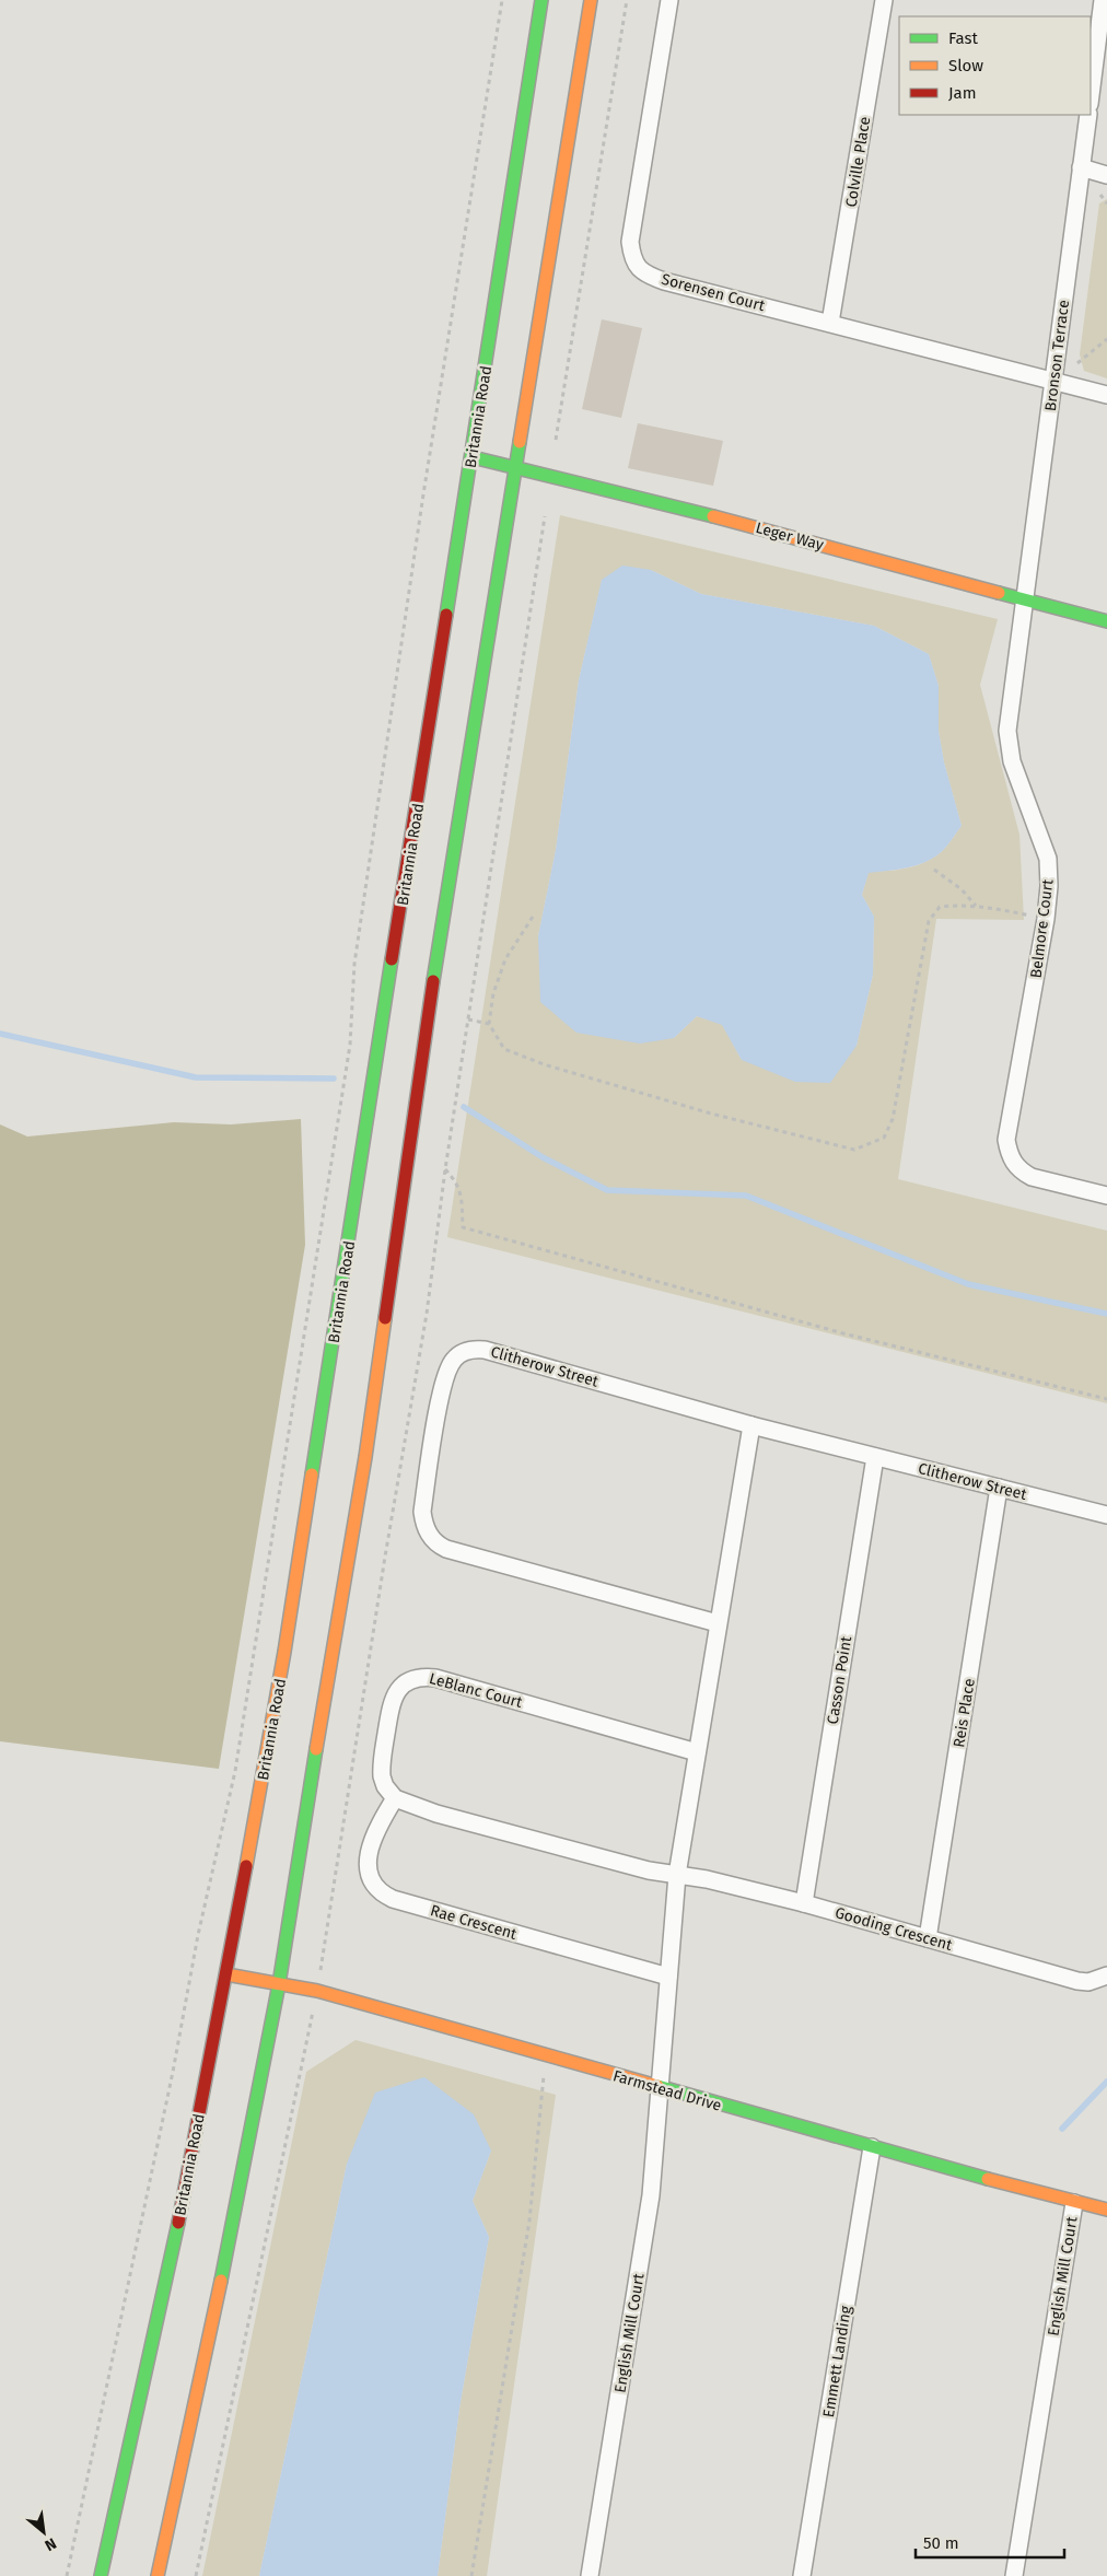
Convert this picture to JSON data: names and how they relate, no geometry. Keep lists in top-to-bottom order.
{
  "streets": {
    "main road": ["Britannia Road", "Leger Way", "Farmstead Drive"],
    "street": [
      "Colville Place",
      "Sorensen Court",
      "Bronson Terrace",
      "Belmore Court",
      "Clitherow Street",
      "Casson Point",
      "LeBlanc Court",
      "Reis Place",
      "Rae Crescent",
      "Gooding Crescent",
      "English Mill Court",
      "Emmett Landing"
    ]
  },
  "crossings": [
    ["Colville Place", "Sorensen Court"],
    ["Sorensen Court", "Bronson Terrace"],
    ["Bronson Terrace", "Leger Way"],
    ["Bronson Terrace", "Belmore Court"],
    ["Britannia Road", "Leger Way"],
    ["Britannia Road", "Farmstead Drive"],
    ["Leger Way", "Belmore Court"],
    ["Clitherow Street", "Casson Point"],
    ["Clitherow Street", "Reis Place"],
    ["Clitherow Street", "English Mill Court"],
    ["Casson Point", "Gooding Crescent"],
    ["LeBlanc Court", "Rae Crescent"],
    ["LeBlanc Court", "English Mill Court"],
    ["Reis Place", "Gooding Crescent"],
    ["Rae Crescent", "English Mill Court"],
    ["Gooding Crescent", "English Mill Court"],
    ["Farmstead Drive", "English Mill Court"],
    ["Farmstead Drive", "Emmett Landing"]
  ],
  "legend": ["Fast", "Slow", "Jam"],
  "scale_bar": "50 m",
  "north": "bottom right"
}
